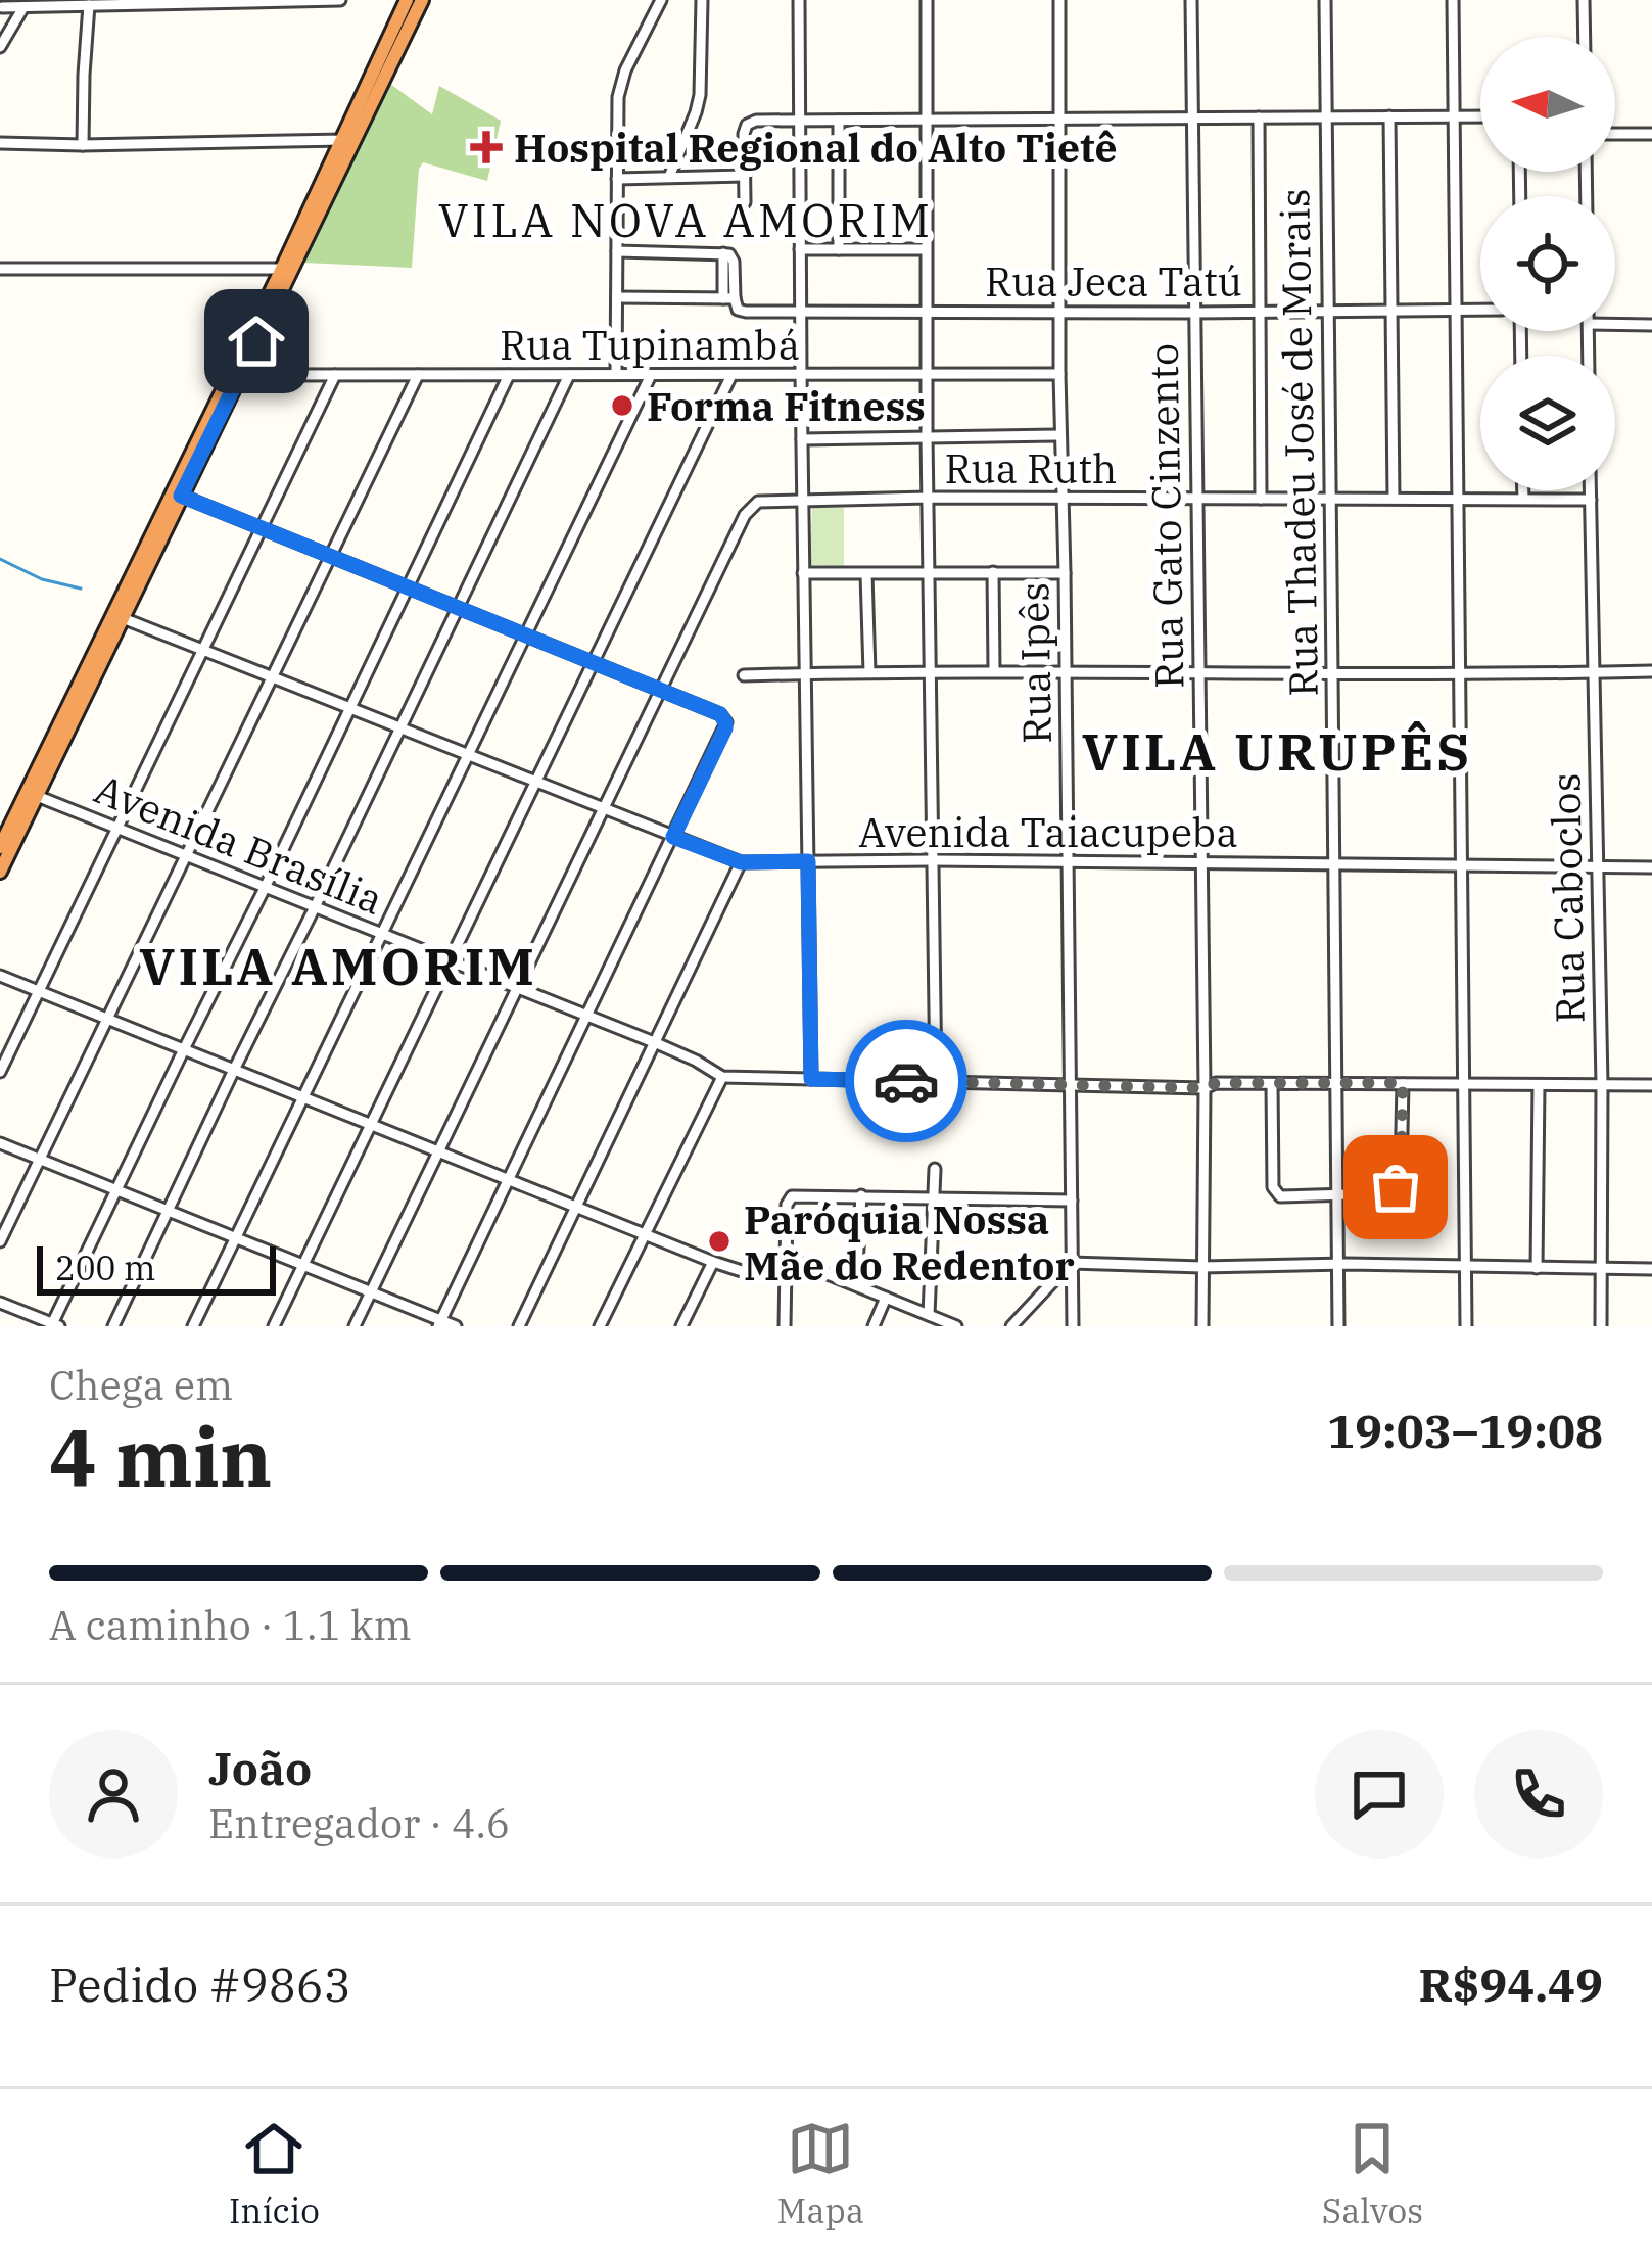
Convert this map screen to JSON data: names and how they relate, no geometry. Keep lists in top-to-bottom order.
{
  "streets": {
    "street": [
      "Rua Jeca Tatú",
      "Rua Tupinambá",
      "Rua Thadeu José de Morais",
      "Rua Ruth",
      "Rua Gato Cinzento",
      "Rua Ipês",
      "Avenida Taiacupeba",
      "Avenida Brasília",
      "Rua Caboclos"
    ]
  },
  "crossings": [
    ["Rua Jeca Tatú", "Rua Thadeu José de Morais"],
    ["Rua Jeca Tatú", "Rua Gato Cinzento"],
    ["Rua Jeca Tatú", "Rua Ipês"],
    ["Rua Tupinambá", "Rua Ipês"],
    ["Rua Thadeu José de Morais", "Rua Ruth"],
    ["Rua Thadeu José de Morais", "Avenida Taiacupeba"],
    ["Rua Thadeu José de Morais", "Avenida Brasília"],
    ["Rua Ruth", "Rua Gato Cinzento"],
    ["Rua Ruth", "Rua Ipês"],
    ["Rua Ruth", "Rua Caboclos"],
    ["Rua Gato Cinzento", "Avenida Taiacupeba"],
    ["Rua Gato Cinzento", "Avenida Brasília"],
    ["Rua Ipês", "Avenida Taiacupeba"],
    ["Rua Ipês", "Avenida Brasília"],
    ["Avenida Taiacupeba", "Rua Caboclos"],
    ["Avenida Brasília", "Rua Caboclos"]
  ],
  "districts": ["VILA NOVA AMORIM", "VILA URUPÊS", "VILA AMORIM"],
  "places": {
    "health": ["Hospital Regional do Alto Tietê"],
    "other": ["Forma Fitness", "Paróquia Nossa Mãe do Redentor"]
  },
  "scale_bar": "200 m",
  "north": "left",
  "page": {
    "scale": "200 m",
    "heading": ["4 min", "Chega em", "19:03–19:08"],
    "panel": [
      "João",
      "Entregador · 4.6",
      "Pedido #9863",
      "R$94.49"
    ],
    "bar": "A caminho · 1.1 km",
    "tabs": ["Início", "Mapa", "Salvos"]
  }
}
